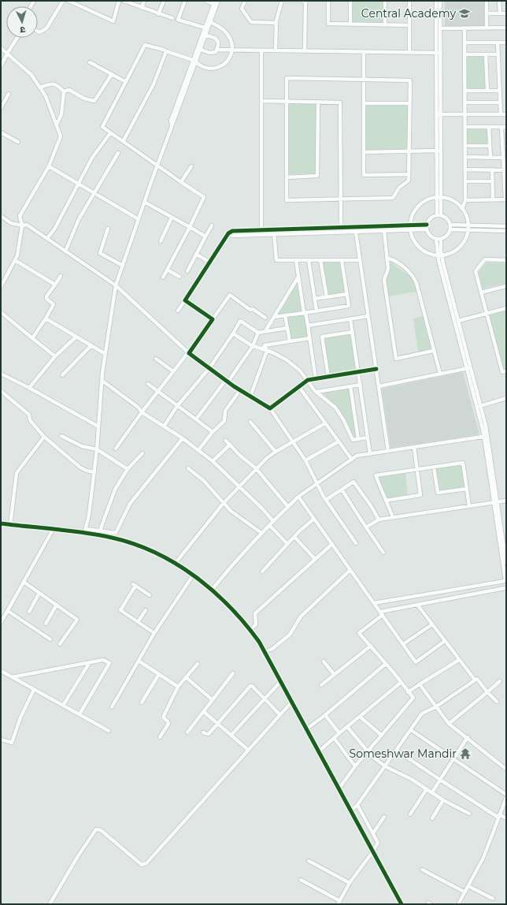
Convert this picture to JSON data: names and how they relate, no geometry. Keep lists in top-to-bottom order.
{
  "places": {
    "school or university": ["Central Academy"],
    "temple": ["Someshwar Mandir"]
  },
  "north": "bottom"
}
